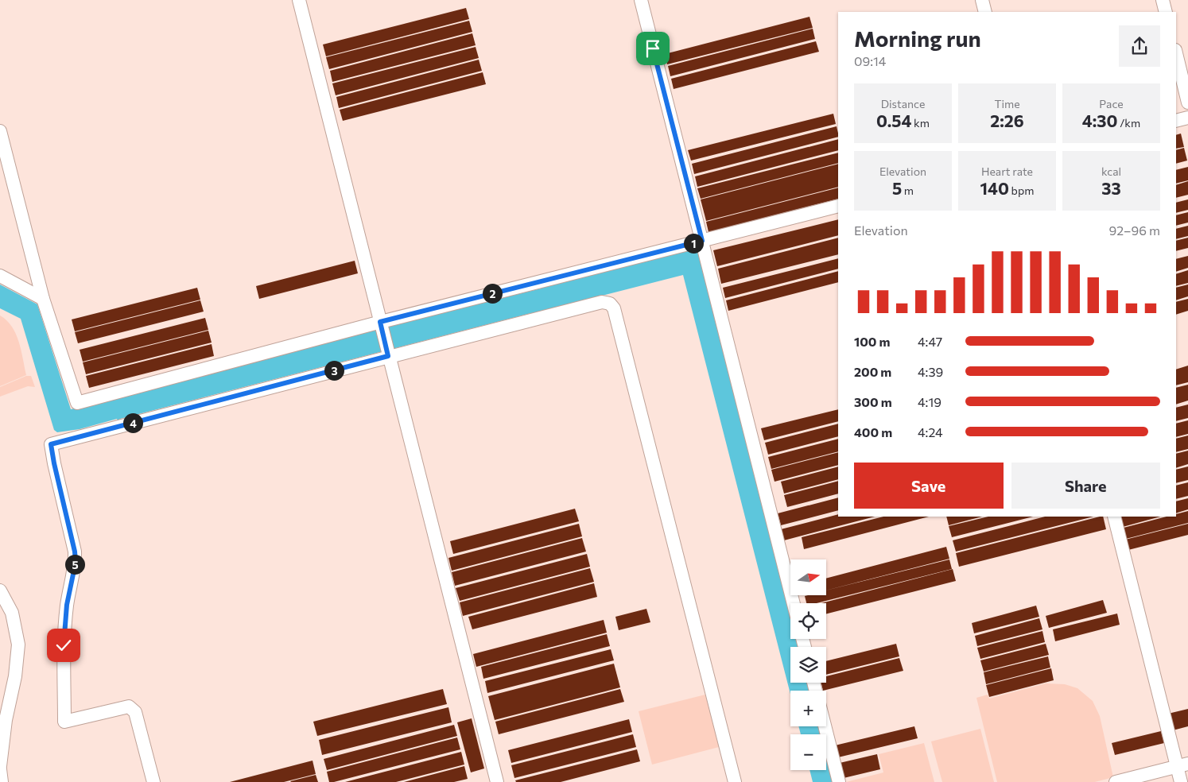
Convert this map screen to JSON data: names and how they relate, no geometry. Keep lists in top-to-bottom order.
{
  "north": "right",
  "page": {
    "heading": ["Morning run", "09:14"],
    "stats": [
      ["Distance", "0.54 km"],
      ["Time", "2:26"],
      ["Pace", "4:30 /km"],
      ["Elevation", "5 m"],
      ["Heart rate", "140 bpm"],
      ["kcal", "33"]
    ],
    "chart": ["Elevation", "92–96 m"],
    "pins": [
      "1",
      "2",
      "3",
      "4",
      "5"
    ],
    "list": [
      {
        "name": "100 m",
        "note": "4:47"
      },
      {
        "name": "200 m",
        "note": "4:39"
      },
      {
        "name": "300 m",
        "note": "4:19"
      },
      {
        "name": "400 m",
        "note": "4:24"
      }
    ],
    "buttons": ["Save", "Share"],
    "map_buttons": ["+", "−"]
  }
}
